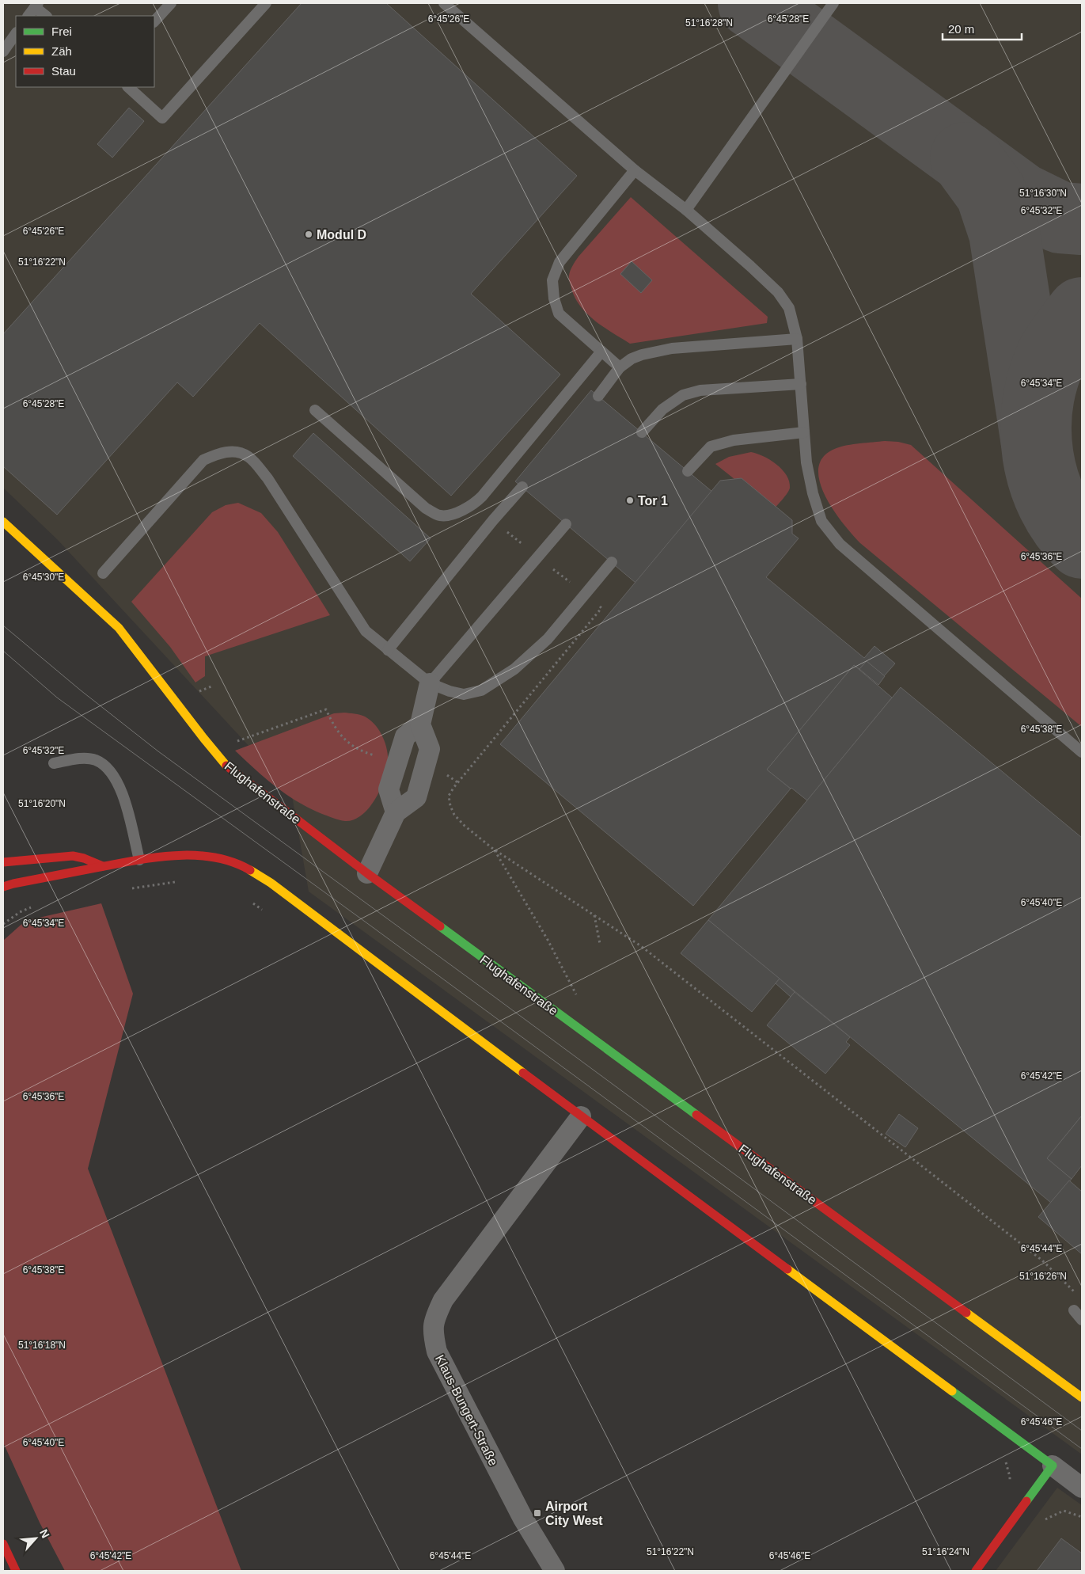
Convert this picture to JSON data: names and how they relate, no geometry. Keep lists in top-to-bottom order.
{
  "streets": {
    "main road": ["Flughafenstraße"],
    "street": ["Klaus-Bungert-Straße"]
  },
  "places": {
    "other": ["Modul D", "Tor 1"],
    "transit": ["Airport City West"]
  },
  "legend": ["Frei", "Zäh", "Stau"],
  "scale_bar": "20 m",
  "north": "top right",
  "coordinates": [
    "6°45'26\"E",
    "6°45'28\"E",
    "51°16'28\"N",
    "51°16'30\"N",
    "6°45'32\"E",
    "51°16'22\"N",
    "6°45'34\"E",
    "6°45'36\"E",
    "6°45'30\"E",
    "6°45'38\"E",
    "51°16'20\"N",
    "6°45'40\"E",
    "6°45'42\"E",
    "6°45'44\"E",
    "51°16'26\"N",
    "51°16'18\"N",
    "6°45'46\"E",
    "51°16'24\"N"
  ]
}
